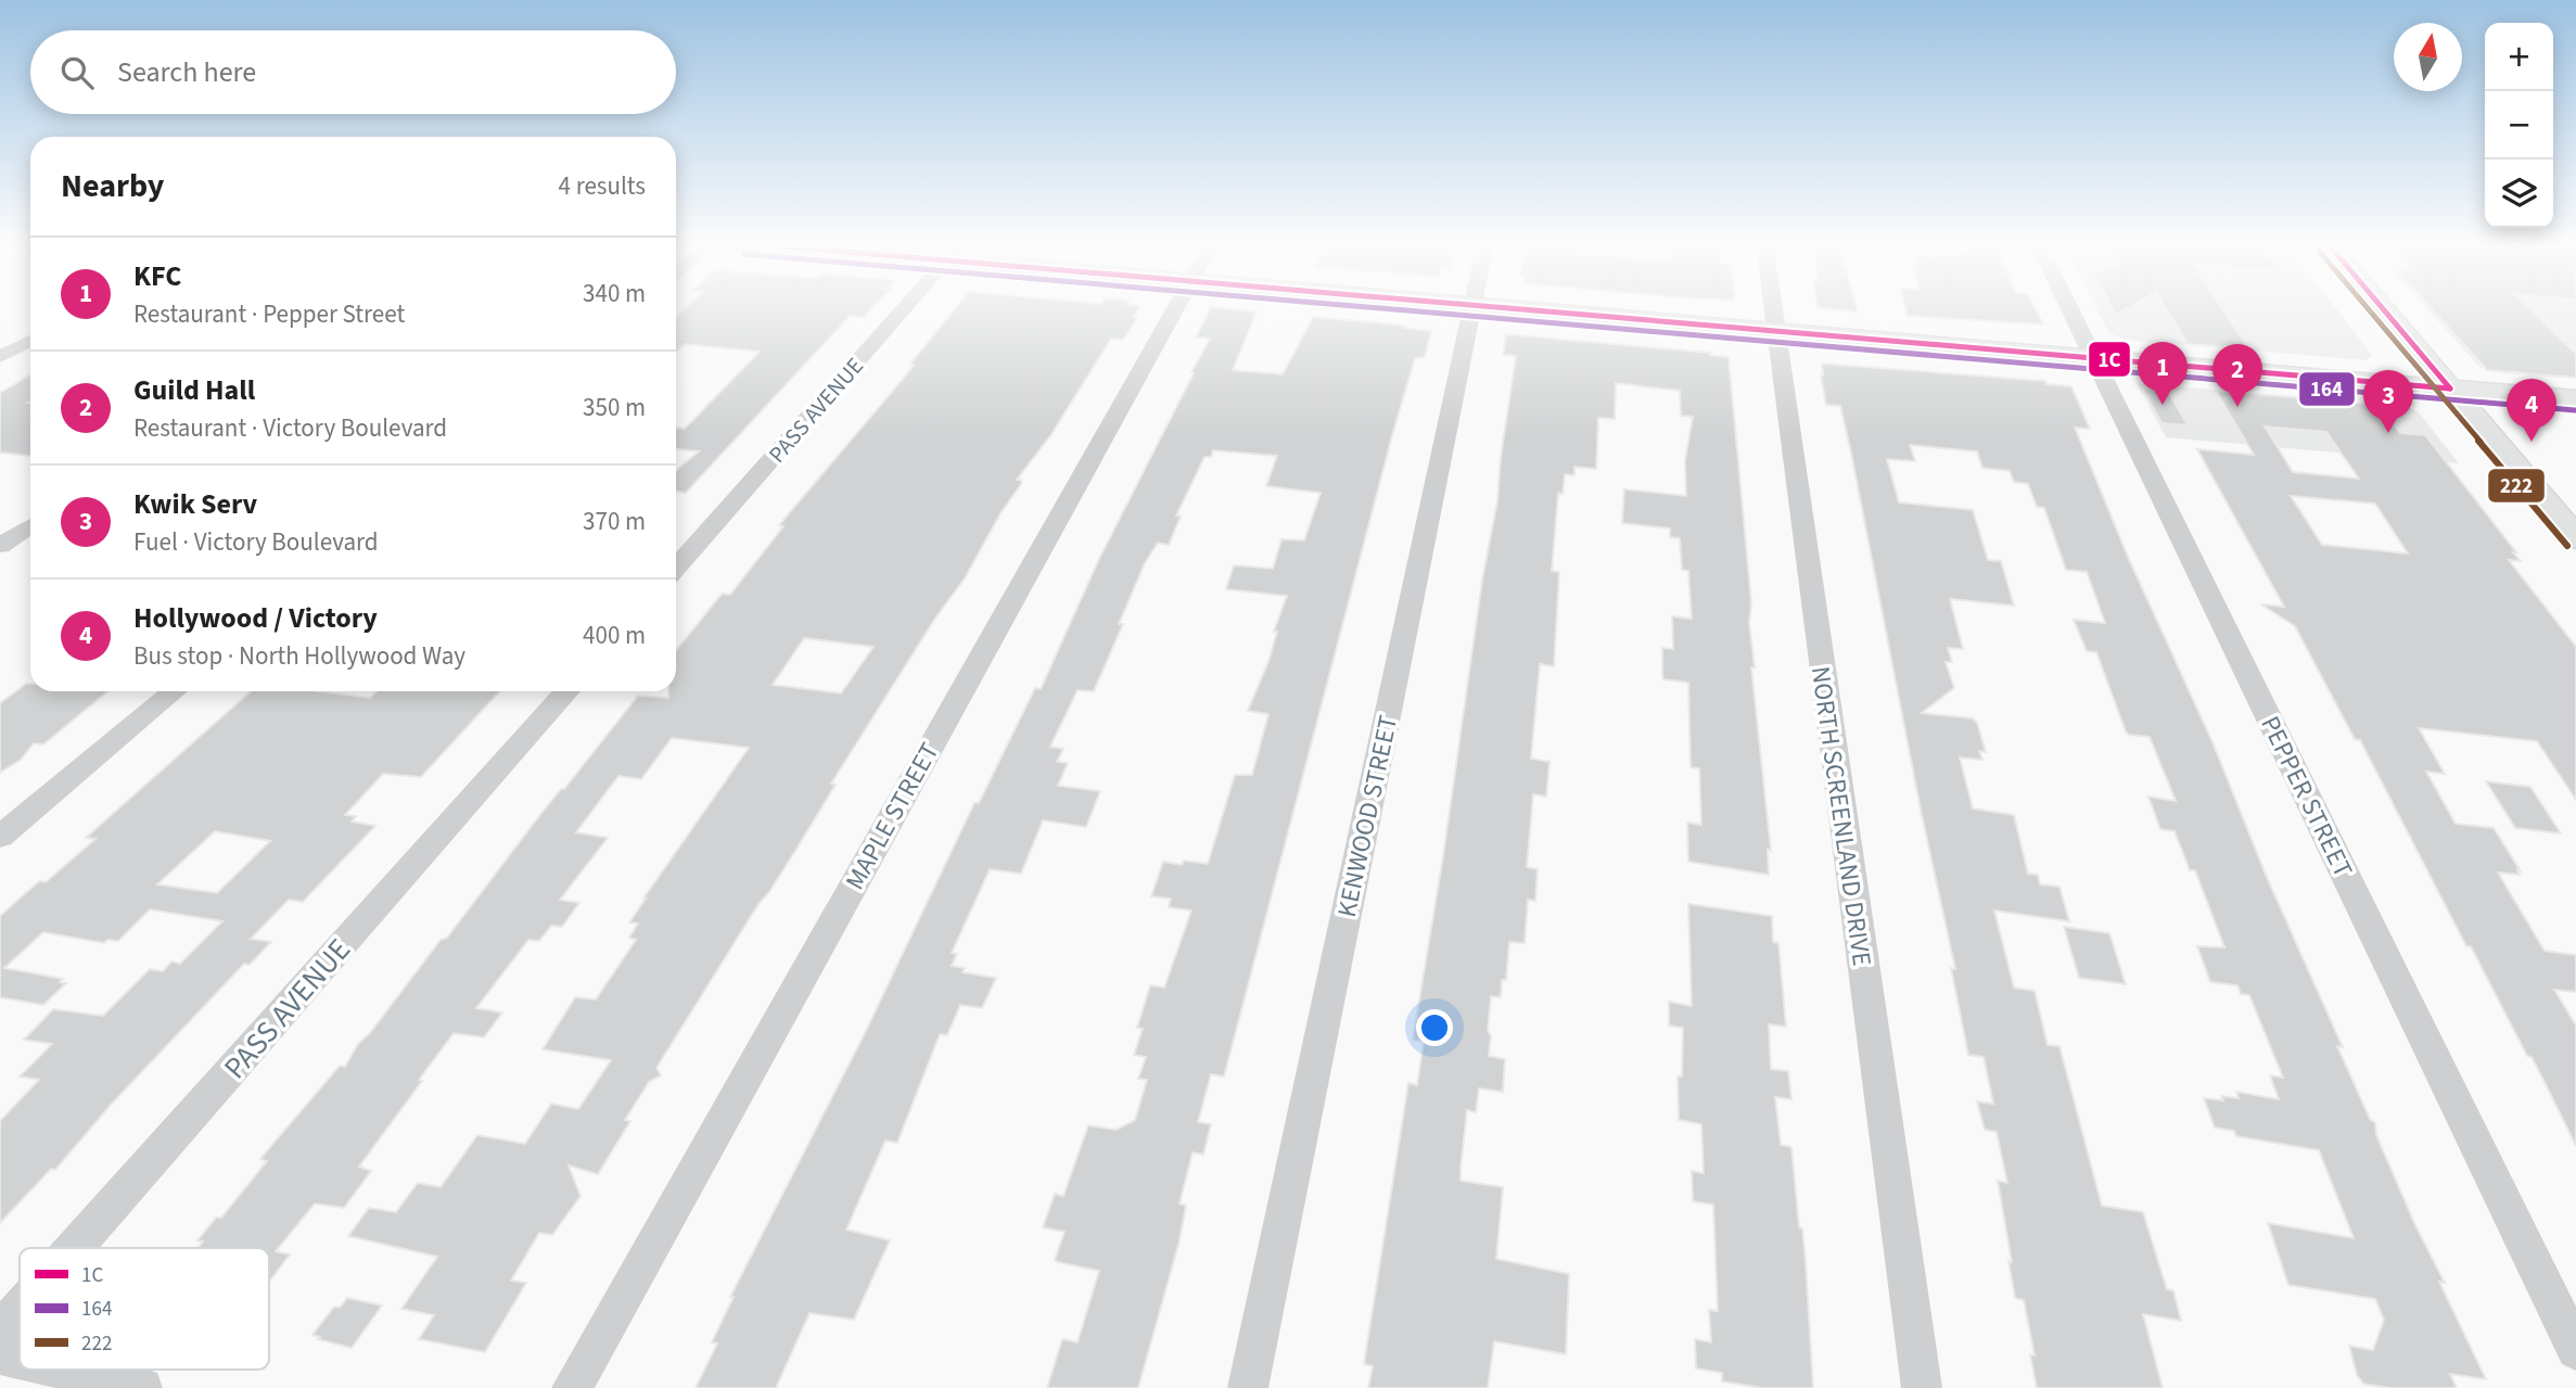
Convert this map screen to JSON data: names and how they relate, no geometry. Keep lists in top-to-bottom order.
{
  "streets": {
    "street": [
      "PASS AVENUE",
      "PEPPER STREET",
      "MAPLE STREET",
      "KENWOOD STREET",
      "NORTH SCREENLAND DRIVE"
    ]
  },
  "lines": ["transit line 1C", "transit line 164", "transit line 222"],
  "legend": ["1C", "164", "222"],
  "north": "top",
  "page": {
    "map_buttons": ["+", "−"],
    "search": "Search here",
    "heading": ["Nearby", "4 results"],
    "list": [
      {
        "mark": "1",
        "name": "KFC",
        "note": "Restaurant · Pepper Street",
        "value": "340 m"
      },
      {
        "mark": "2",
        "name": "Guild Hall",
        "note": "Restaurant · Victory Boulevard",
        "value": "350 m"
      },
      {
        "mark": "3",
        "name": "Kwik Serv",
        "note": "Fuel · Victory Boulevard",
        "value": "370 m"
      },
      {
        "mark": "4",
        "name": "Hollywood / Victory",
        "note": "Bus stop · North Hollywood Way",
        "value": "400 m"
      }
    ],
    "pins": [
      "1",
      "2",
      "3",
      "4"
    ]
  }
}
